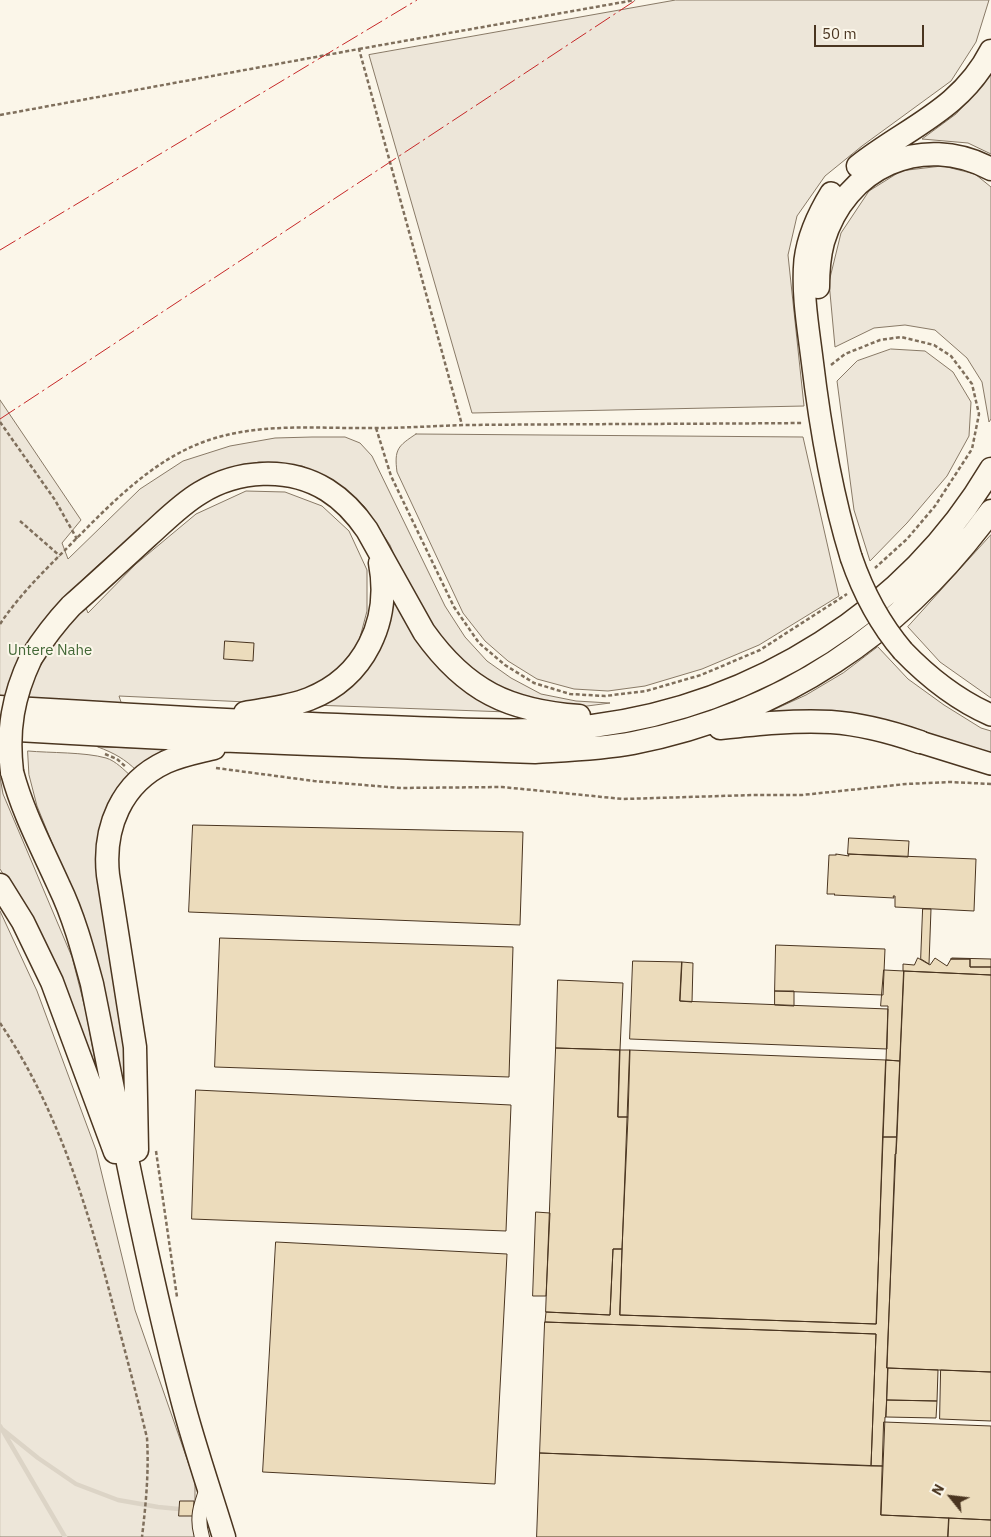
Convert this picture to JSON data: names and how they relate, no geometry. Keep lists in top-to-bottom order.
{
  "parks": ["Untere Nahe"],
  "scale_bar": "50 m",
  "north": "top left"
}
